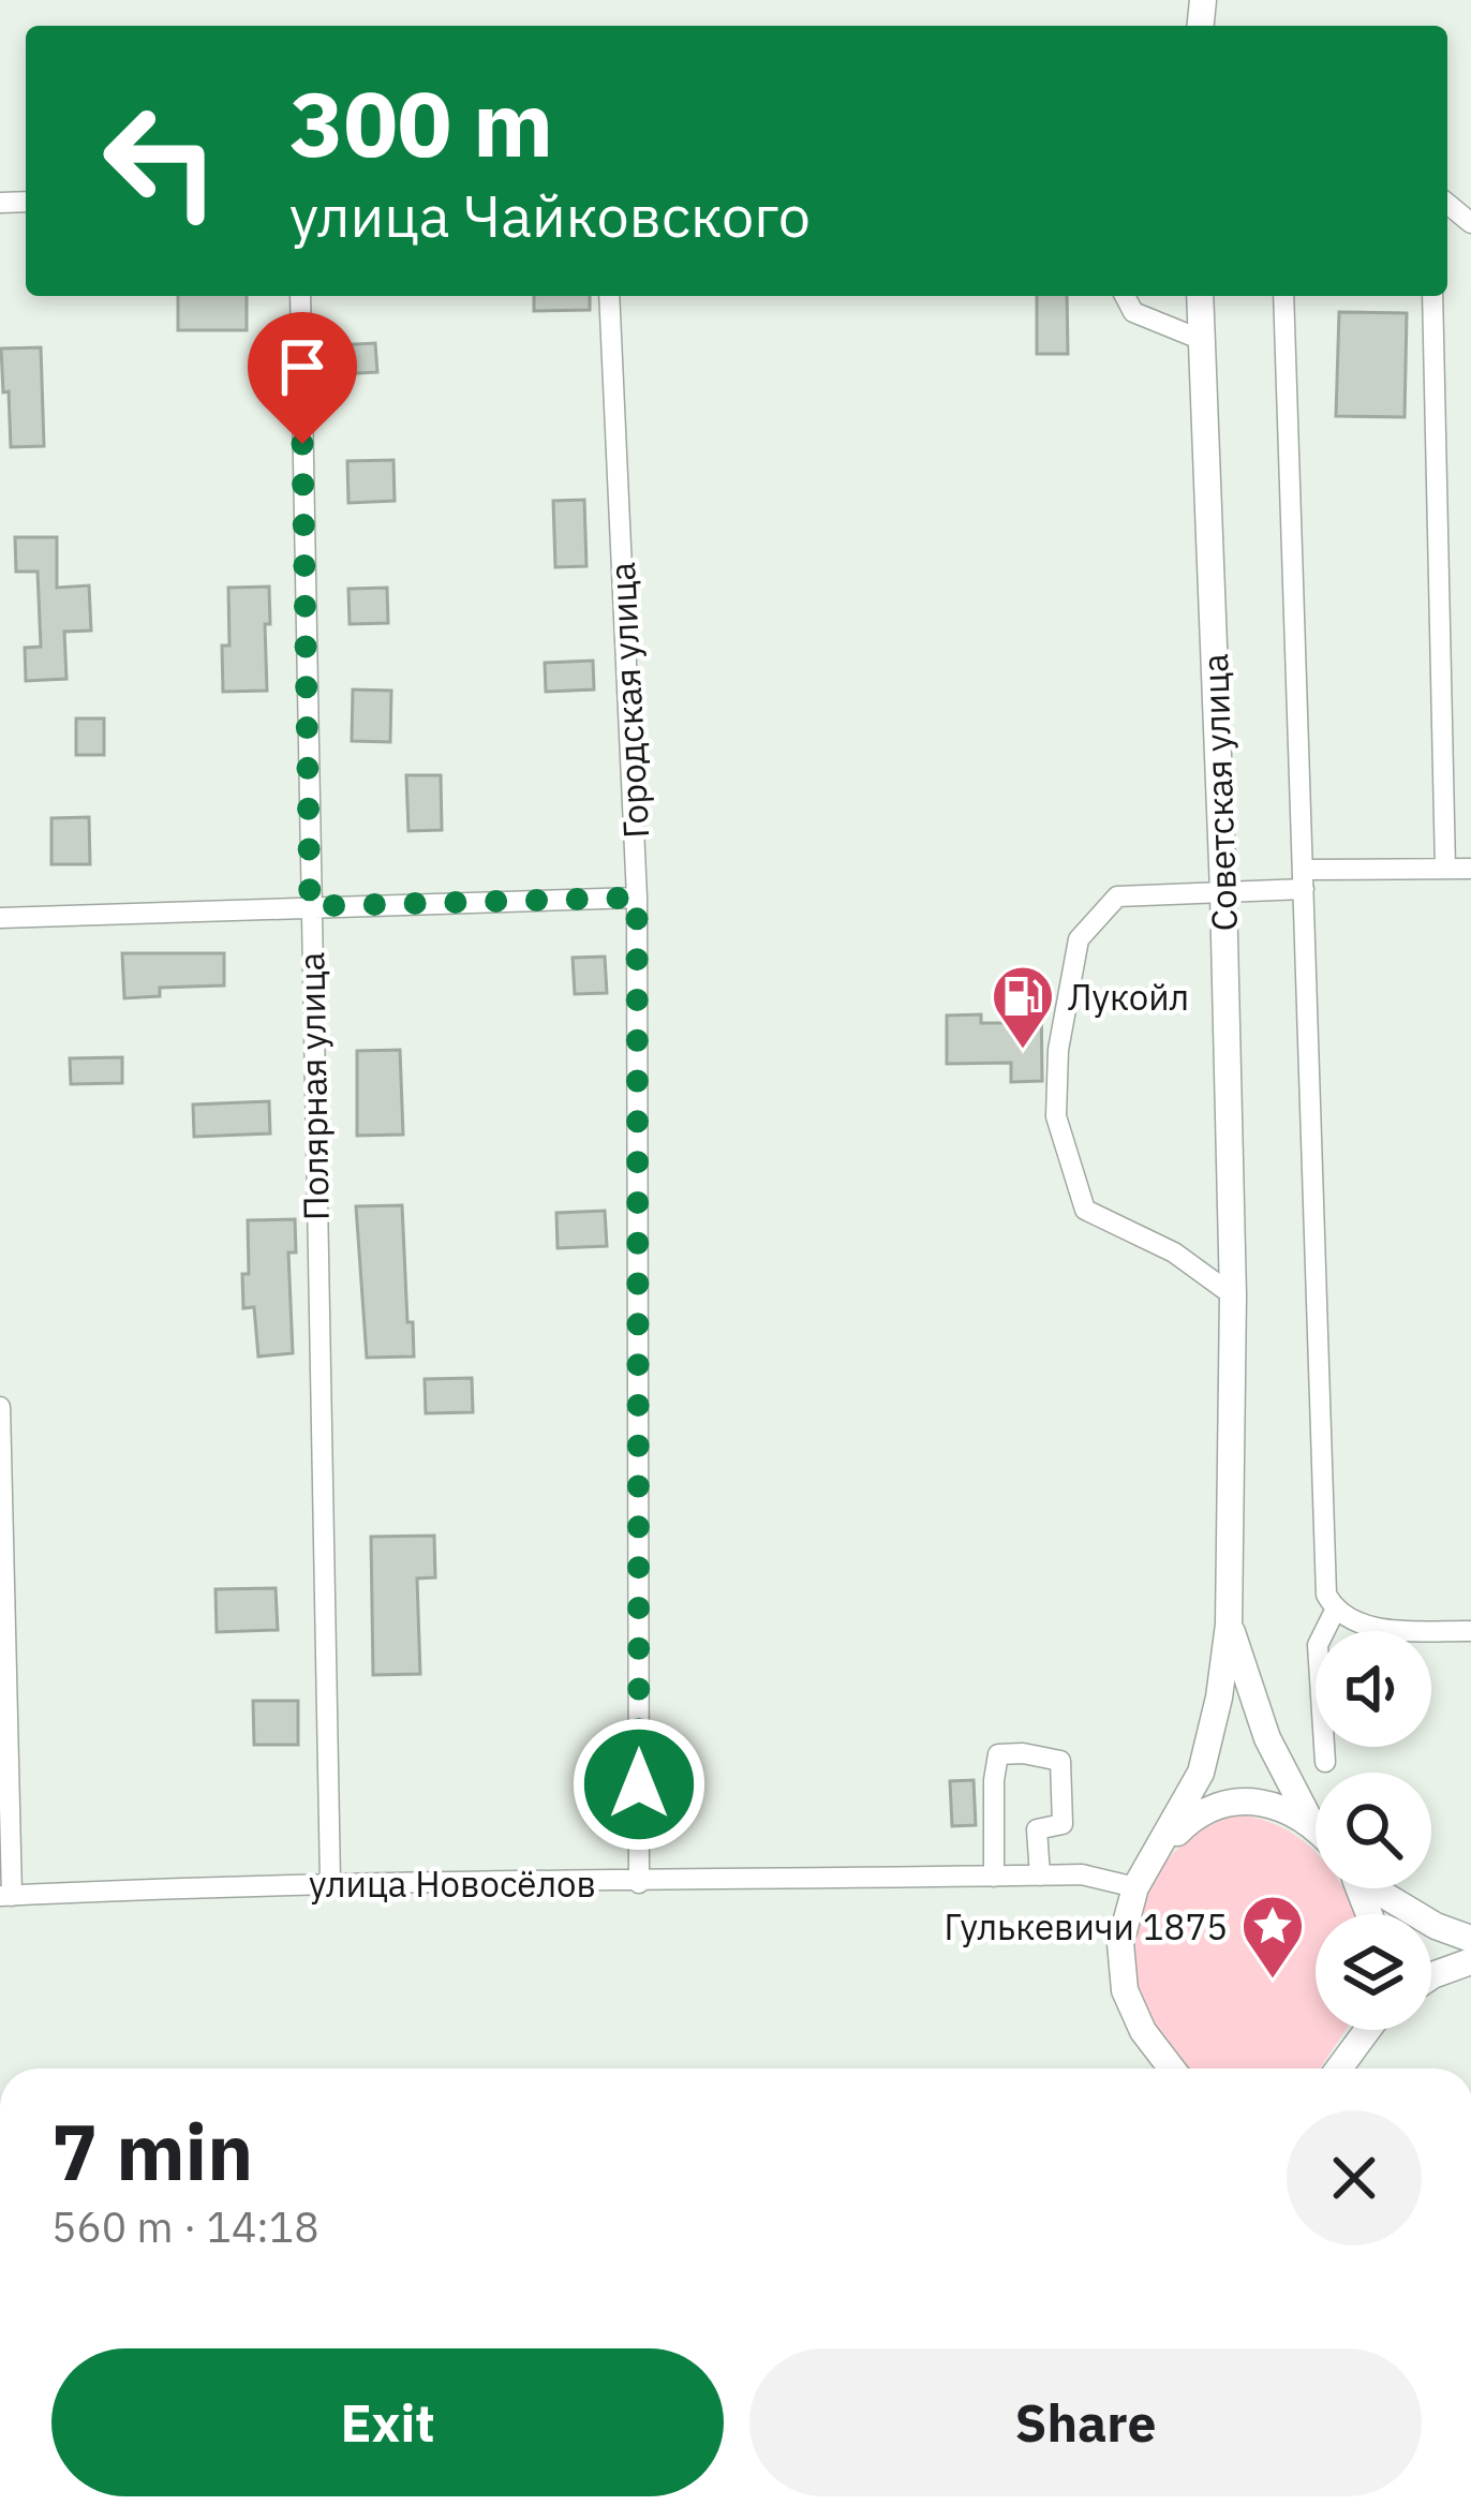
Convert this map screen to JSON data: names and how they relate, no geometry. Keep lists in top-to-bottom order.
{
  "streets": {
    "main road": ["Советская улица"],
    "street": ["Городская улица", "Полярная улица", "улица Новосёлов"]
  },
  "crossings": [
    ["Городская улица", "улица Новосёлов"],
    ["Полярная улица", "улица Новосёлов"]
  ],
  "places": {
    "fuel station": ["Лукойл"],
    "place": ["Гулькевичи 1875"]
  },
  "page": {
    "turn": ["300 m", "улица Чайковского"],
    "heading": ["7 min", "560 m · 14:18"],
    "buttons": ["Exit", "Share"]
  }
}
